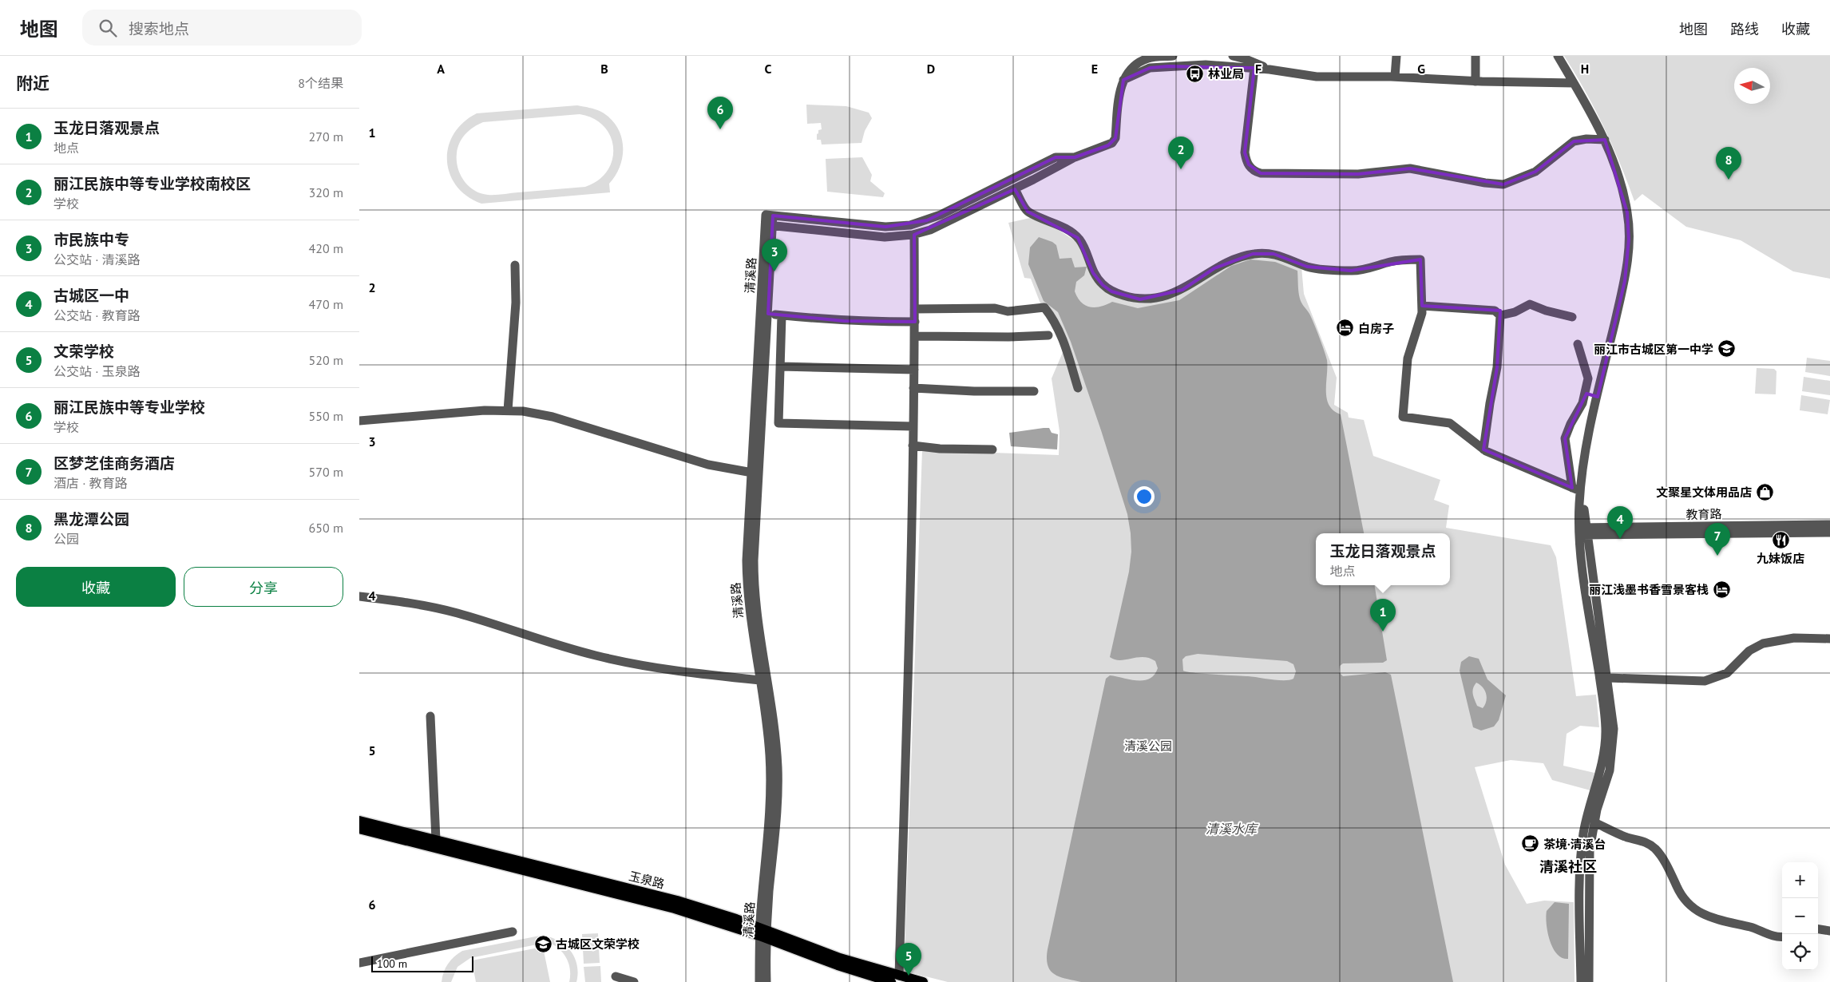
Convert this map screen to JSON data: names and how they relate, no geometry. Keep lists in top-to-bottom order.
{
  "streets": {
    "main road": ["玉泉路"],
    "street": ["清溪路", "教育路"]
  },
  "crossings": [
    ["清溪路", "玉泉路"]
  ],
  "districts": ["清溪社区"],
  "water": ["清溪水库"],
  "parks": ["清溪公园"],
  "places": {
    "bus stop": ["林业局"],
    "hotel": ["白房子", "丽江浅墨书香雪景客栈"],
    "school or university": ["丽江市古城区第一中学", "古城区文荣学校"],
    "shop": ["文聚星文体用品店"],
    "restaurant": ["九妹饭店"],
    "cafe": ["茶境·清溪台"]
  },
  "scale_bar": "100 m",
  "north": "left",
  "page": {
    "header": "地图",
    "search": "搜索地点",
    "nav": ["地图", "路线", "收藏"],
    "heading": ["附近", "8个结果"],
    "pins": [
      "6",
      "2",
      "8",
      "3",
      "4",
      "7",
      "1",
      "5"
    ],
    "list": [
      {
        "mark": "1",
        "name": "玉龙日落观景点",
        "note": "地点",
        "value": "270 m"
      },
      {
        "mark": "2",
        "name": "丽江民族中等专业学校南校区",
        "note": "学校",
        "value": "320 m"
      },
      {
        "mark": "3",
        "name": "市民族中专",
        "note": "公交站 · 清溪路",
        "value": "420 m"
      },
      {
        "mark": "4",
        "name": "古城区一中",
        "note": "公交站 · 教育路",
        "value": "470 m"
      },
      {
        "mark": "5",
        "name": "文荣学校",
        "note": "公交站 · 玉泉路",
        "value": "520 m"
      },
      {
        "mark": "6",
        "name": "丽江民族中等专业学校",
        "note": "学校",
        "value": "550 m"
      },
      {
        "mark": "7",
        "name": "区梦芝佳商务酒店",
        "note": "酒店 · 教育路",
        "value": "570 m"
      },
      {
        "mark": "8",
        "name": "黑龙潭公园",
        "note": "公园",
        "value": "650 m"
      }
    ],
    "popup": ["玉龙日落观景点", "地点"],
    "buttons": ["收藏", "分享"],
    "map_buttons": ["+", "−"],
    "scale": "100 m"
  },
  "grid": {
    "columns": [
      "A",
      "B",
      "C",
      "D",
      "E",
      "F",
      "G",
      "H"
    ],
    "rows": [
      "1",
      "2",
      "3",
      "4",
      "5",
      "6"
    ]
  }
}
